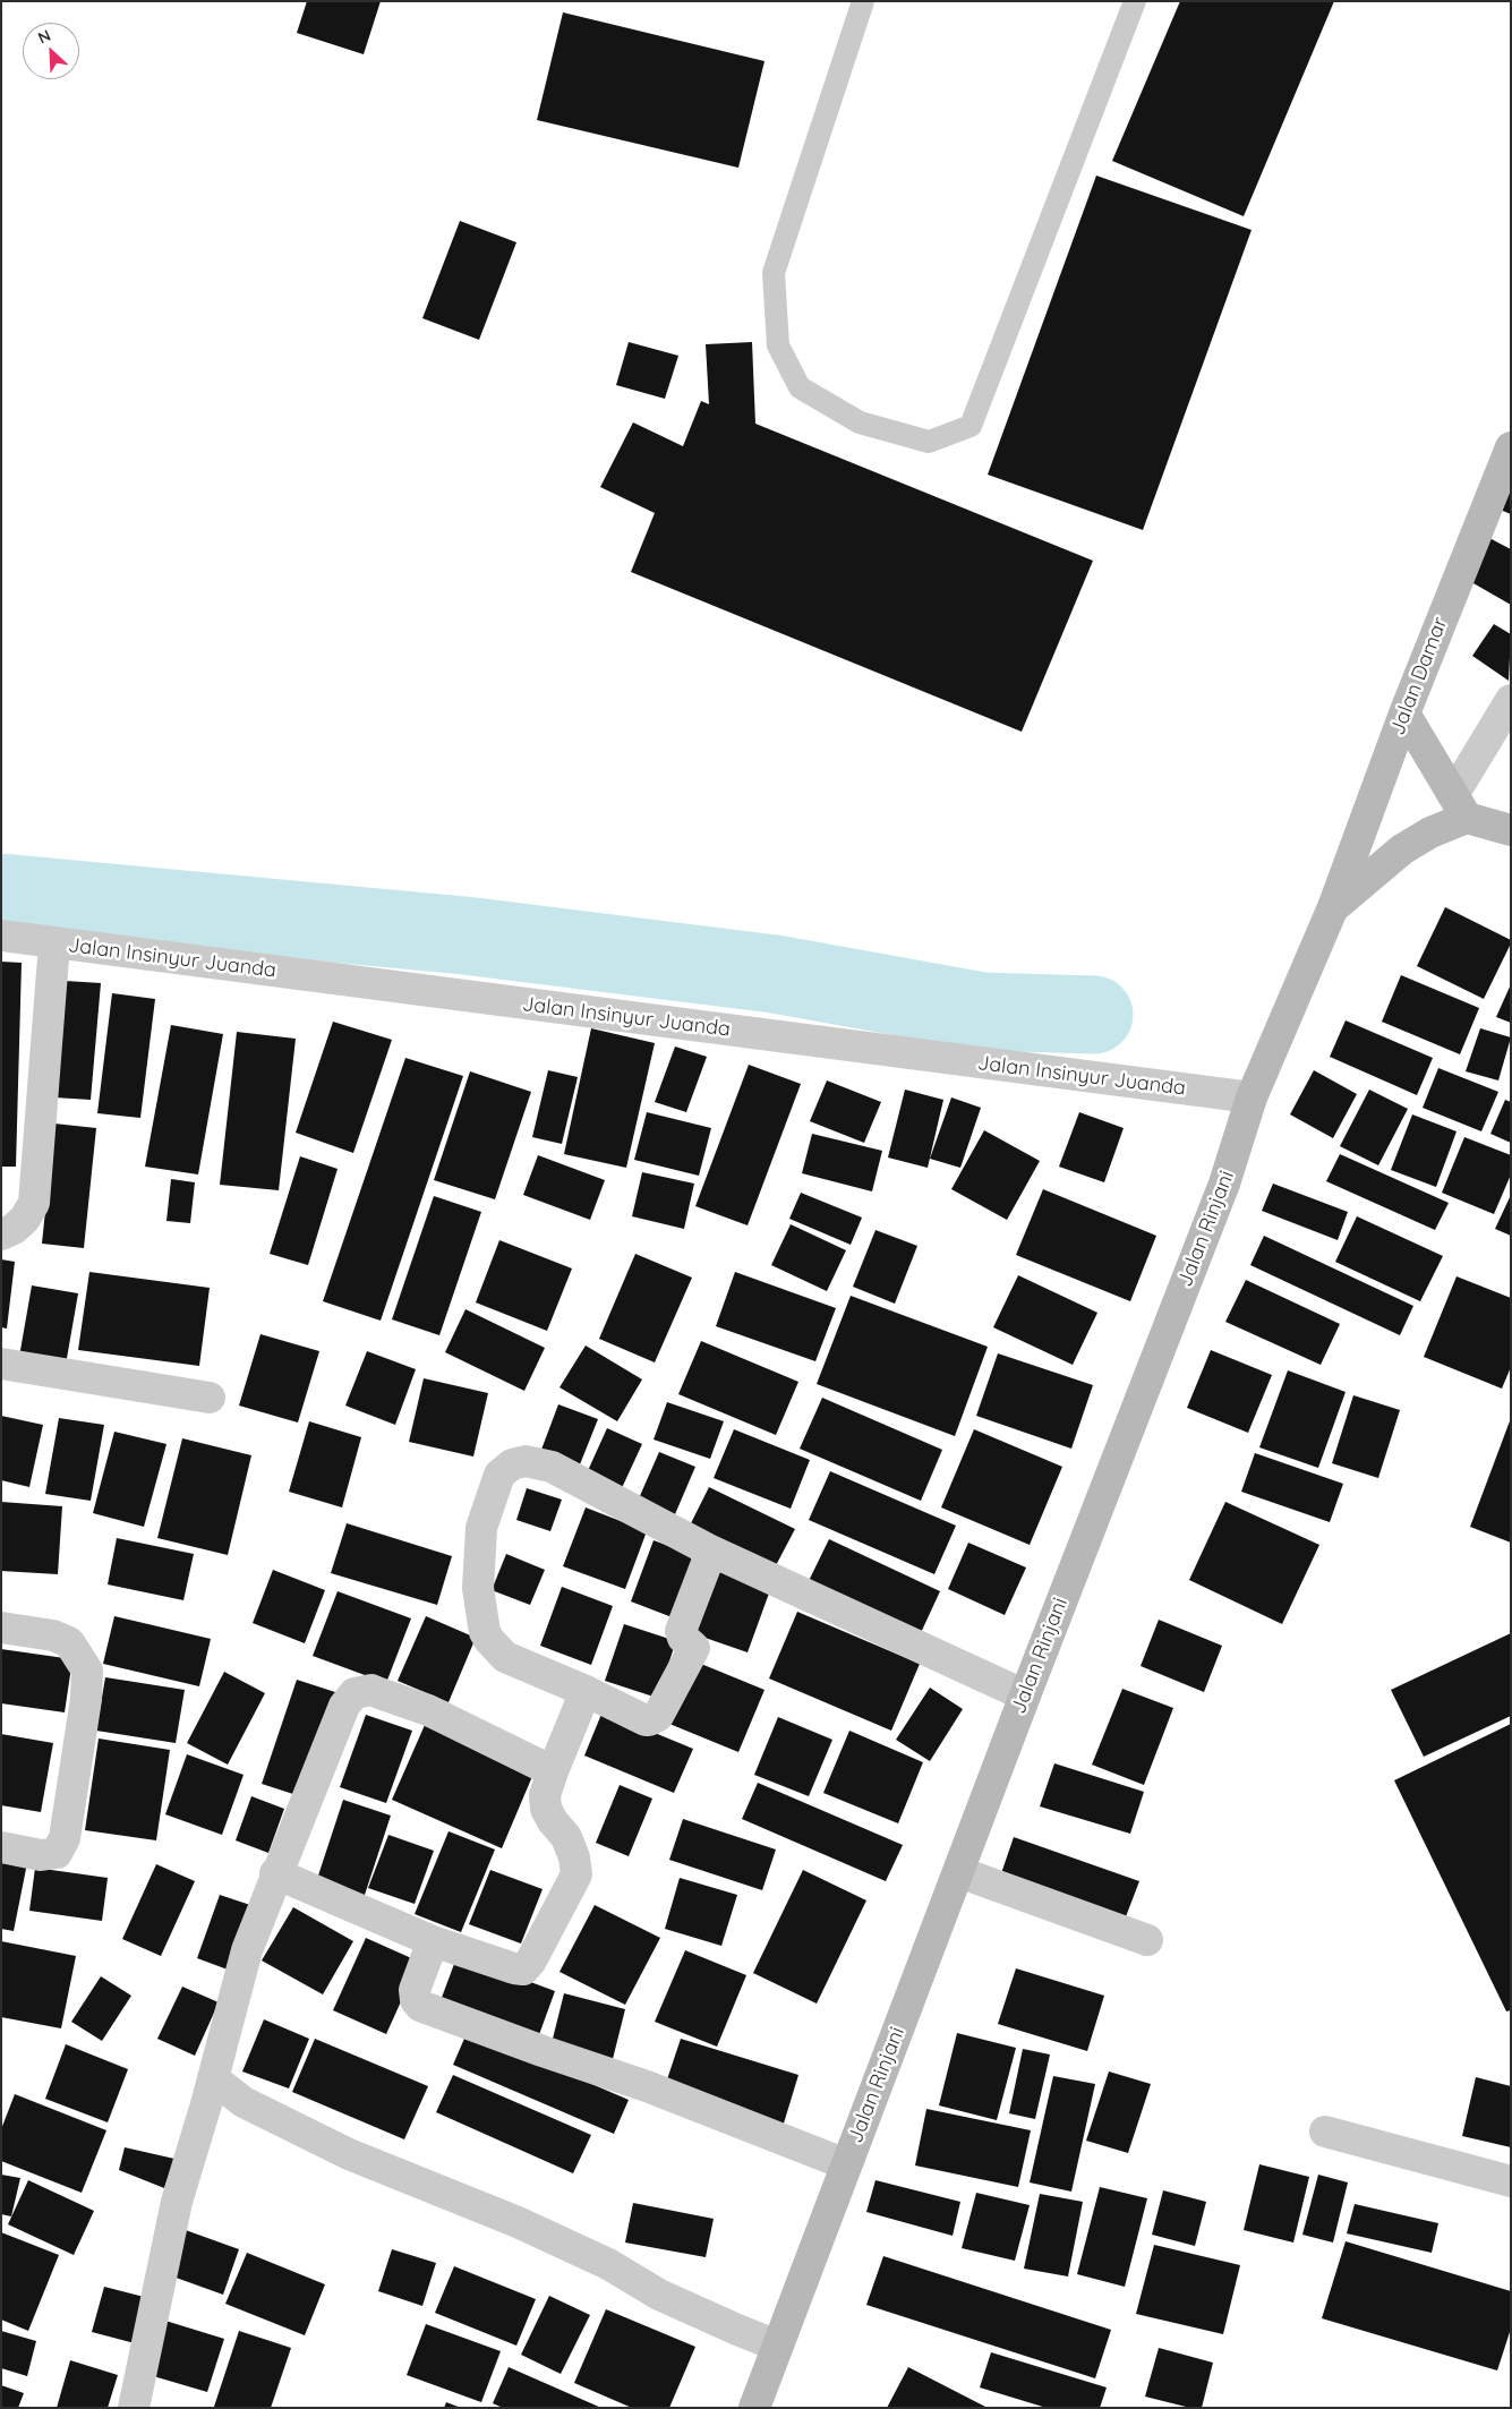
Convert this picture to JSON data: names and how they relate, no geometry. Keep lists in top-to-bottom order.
{
  "streets": {
    "street": ["Jalan Damar", "Jalan Insinyur Juanda", "Jalan Rinjani"]
  },
  "crossings": [
    ["Jalan Damar", "Jalan Rinjani"],
    ["Jalan Insinyur Juanda", "Jalan Rinjani"]
  ],
  "north": "top left"
}
